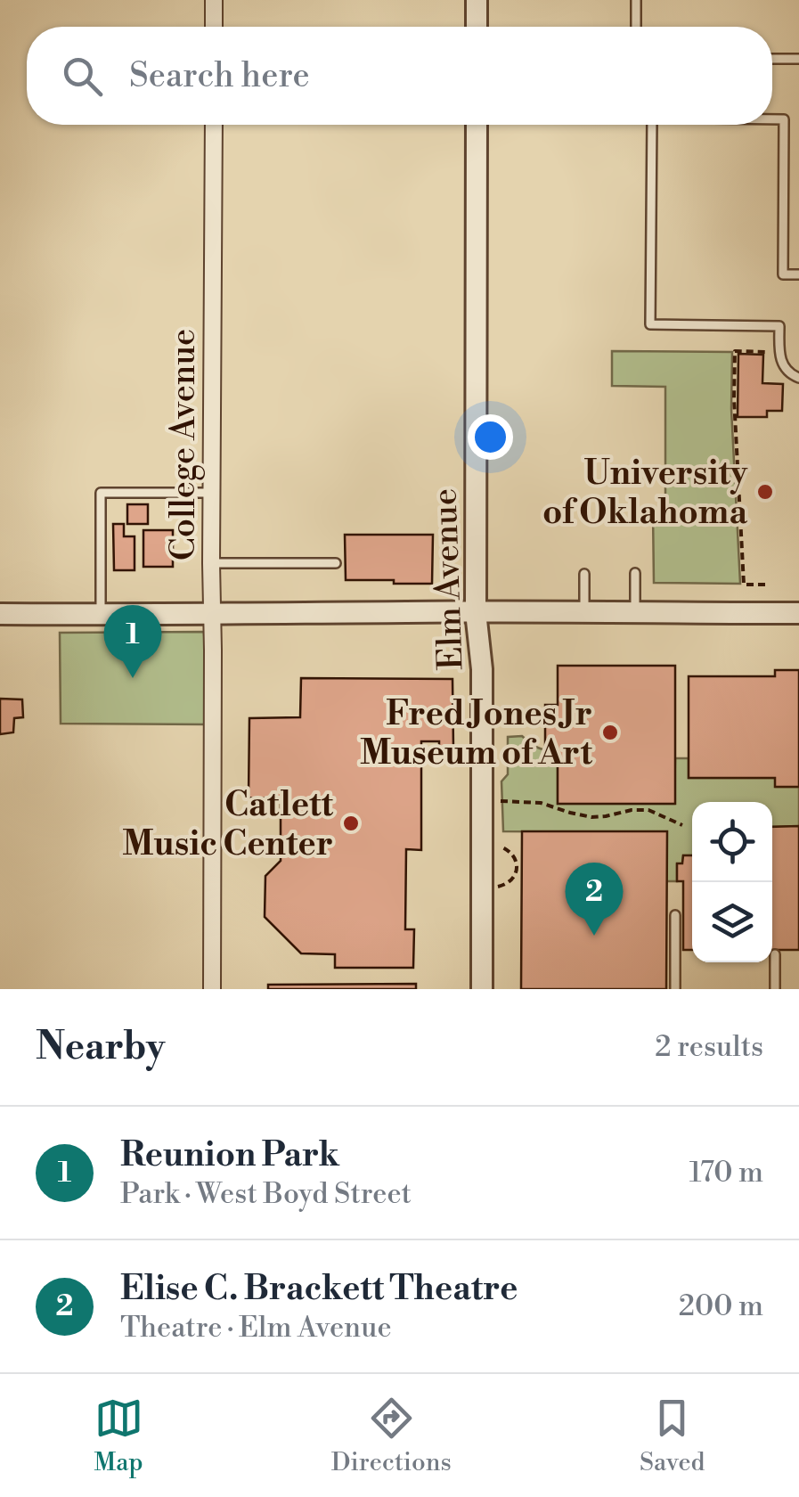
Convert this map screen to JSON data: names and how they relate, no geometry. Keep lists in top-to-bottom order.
{
  "streets": {
    "street": ["College Avenue", "Elm Avenue"]
  },
  "places": ["University of Oklahoma", "Fred Jones Jr Museum of Art", "Catlett Music Center"],
  "page": {
    "search": "Search here",
    "pins": ["1", "2"],
    "heading": ["Nearby", "2 results"],
    "list": [
      {
        "mark": "1",
        "name": "Reunion Park",
        "note": "Park · West Boyd Street",
        "value": "170 m"
      },
      {
        "mark": "2",
        "name": "Elise C. Brackett Theatre",
        "note": "Theatre · Elm Avenue",
        "value": "200 m"
      }
    ],
    "nav": ["Map", "Directions", "Saved"]
  }
}
